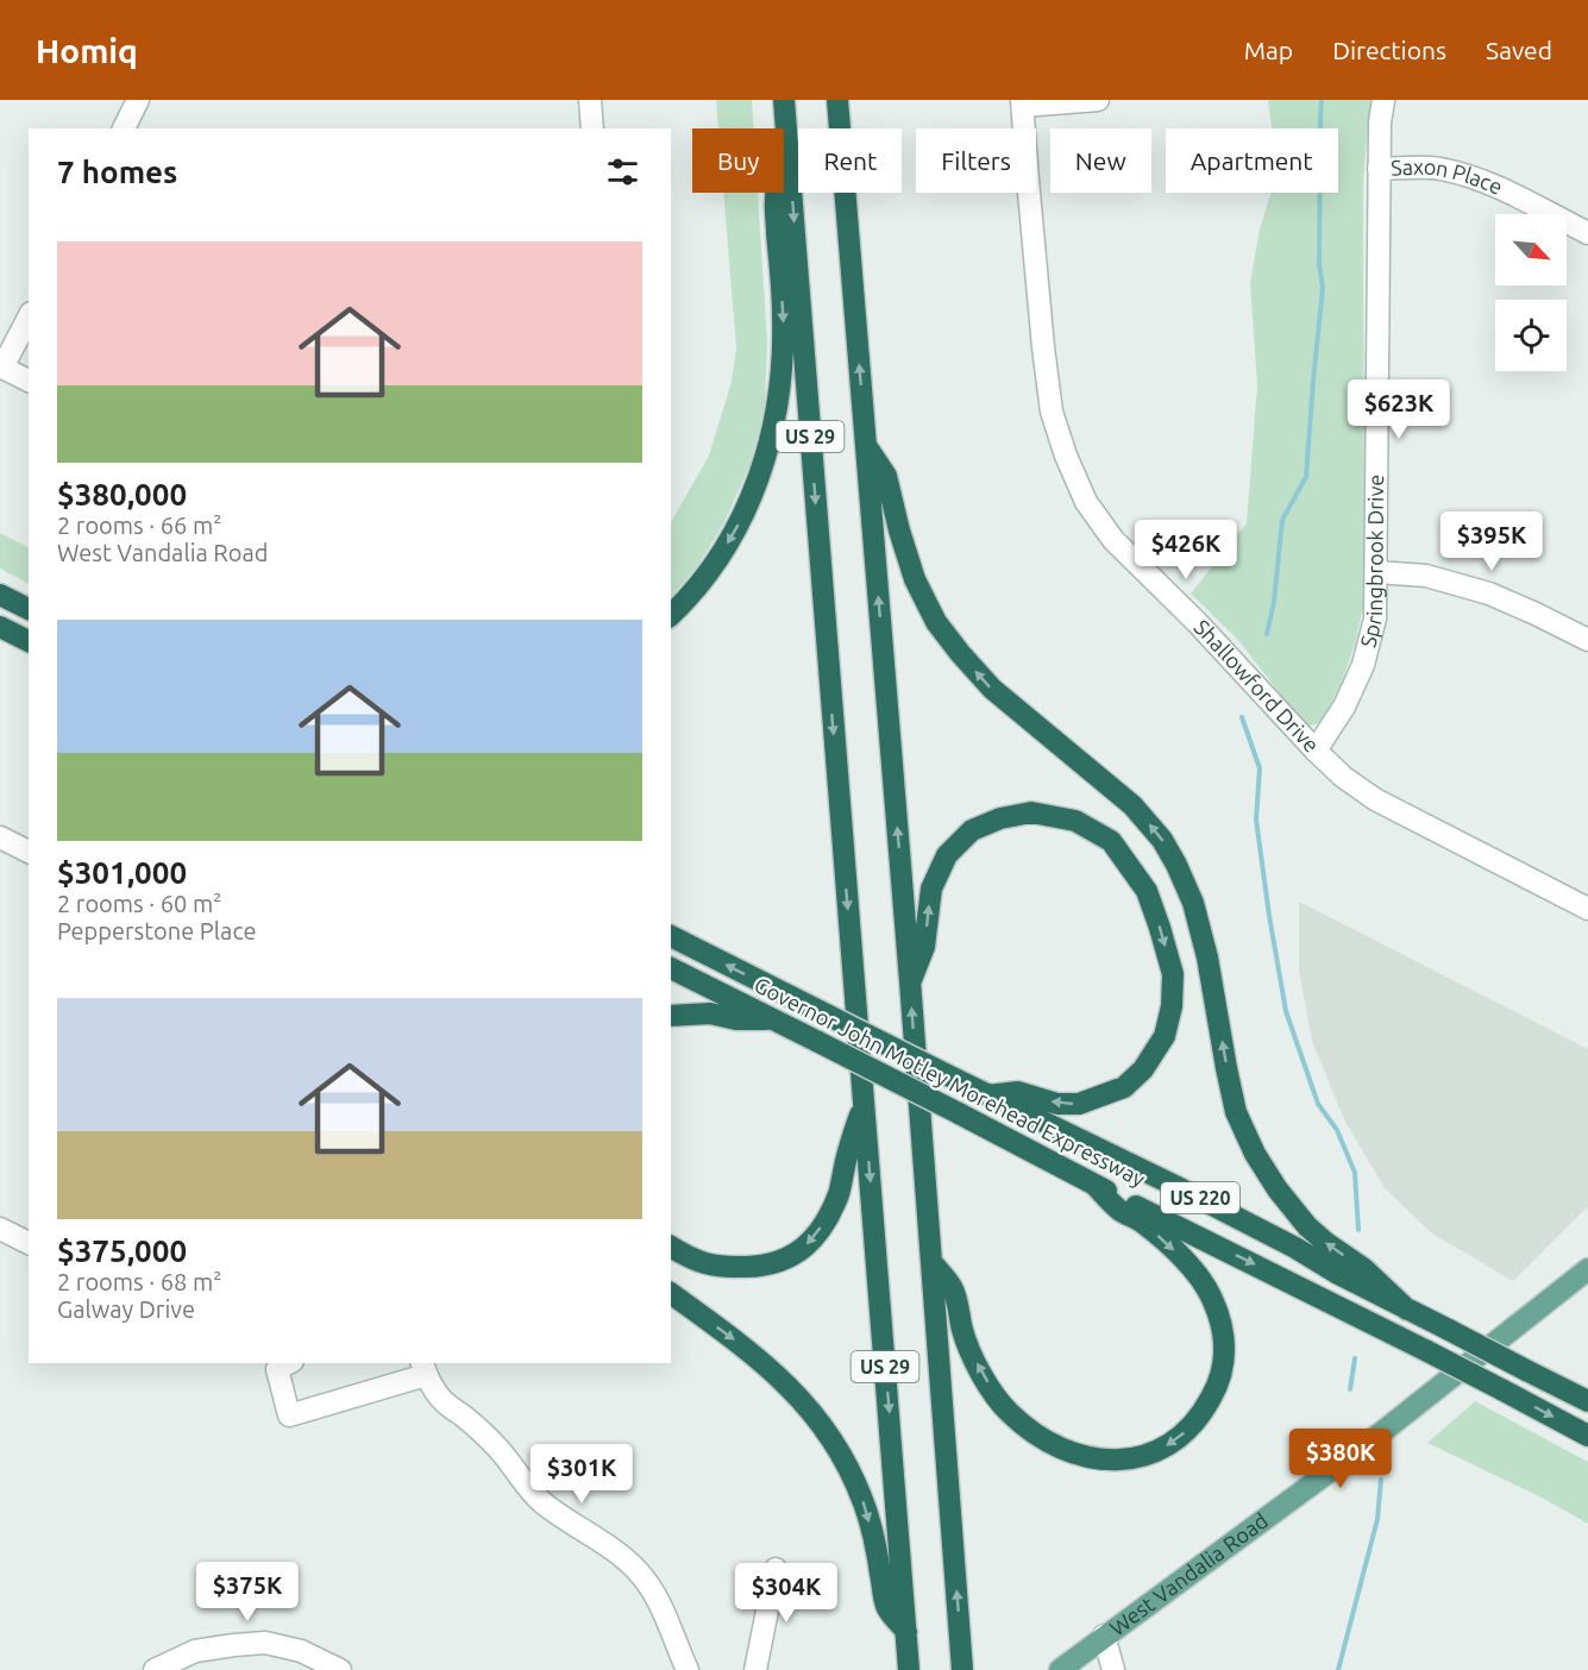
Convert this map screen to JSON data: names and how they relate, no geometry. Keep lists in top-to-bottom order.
{
  "streets": {
    "highway": ["US 29", "Governor John Motley Morehead Expressway", "US 220"],
    "main road": ["West Vandalia Road"],
    "street": ["Saxon Place", "Springbrook Drive", "Shallowford Drive"]
  },
  "crossings": [
    ["Saxon Place", "Springbrook Drive"],
    ["Springbrook Drive", "Shallowford Drive"]
  ],
  "north": "bottom right",
  "page": {
    "header": "Homiq",
    "nav": ["Map", "Directions", "Saved"],
    "chip": [
      "Buy",
      "Rent",
      "Filters",
      "New",
      "Apartment"
    ],
    "heading": "7 homes",
    "list": [
      {
        "name": "$380,000",
        "note": "2 rooms · 66 m² · West Vandalia Road"
      },
      {
        "name": "$301,000",
        "note": "2 rooms · 60 m² · Pepperstone Place"
      },
      {
        "name": "$375,000",
        "note": "2 rooms · 68 m² · Galway Drive"
      }
    ],
    "price": [
      "$623K",
      "$395K",
      "$426K",
      "$380K",
      "$301K",
      "$375K",
      "$304K"
    ]
  }
}
